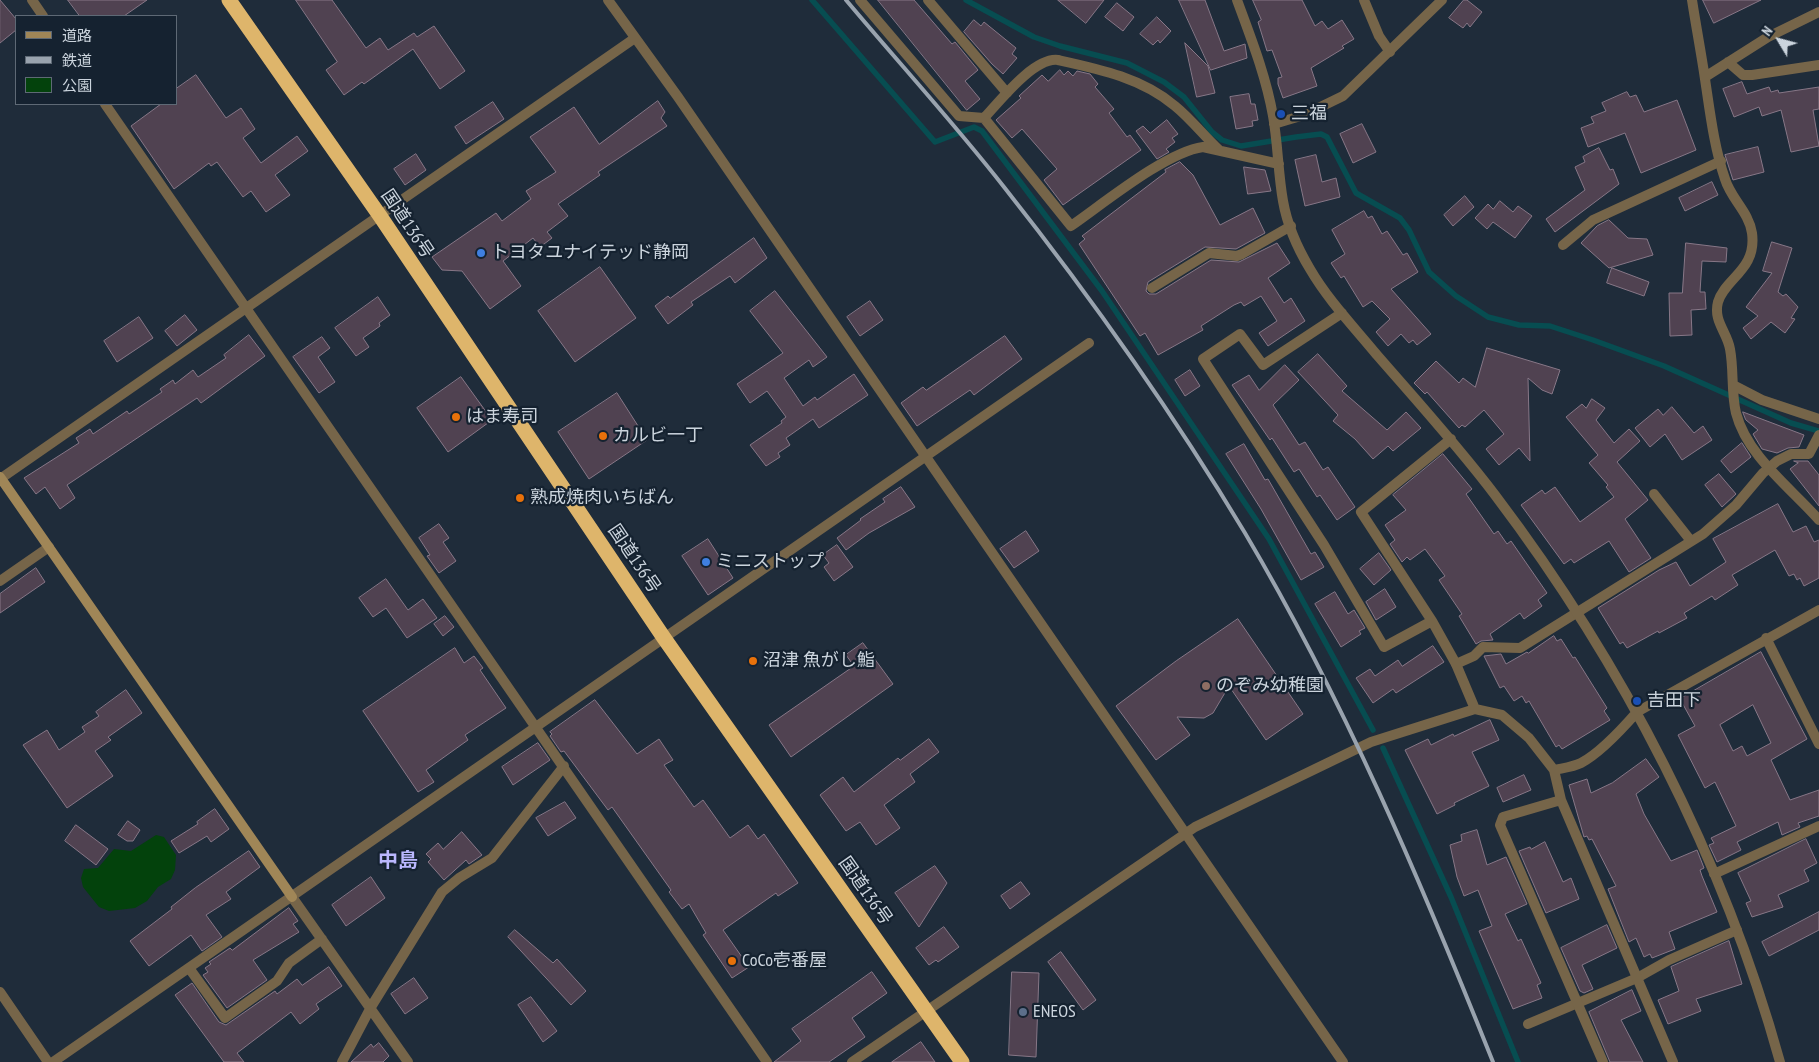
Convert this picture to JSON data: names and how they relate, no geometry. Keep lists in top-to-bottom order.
{
  "streets": {
    "highway": ["国道136号"]
  },
  "districts": ["中島"],
  "places": [
    "三福",
    "トヨタユナイテッド静岡",
    "はま寿司",
    "カルビ一丁",
    "熟成焼肉いちばん",
    "ミニストップ",
    "沼津 魚がし鮨",
    "のぞみ幼稚園",
    "吉田下",
    "CoCo壱番屋",
    "ENEOS"
  ],
  "legend": ["道路", "鉄道", "公園"],
  "north": "top left"
}
